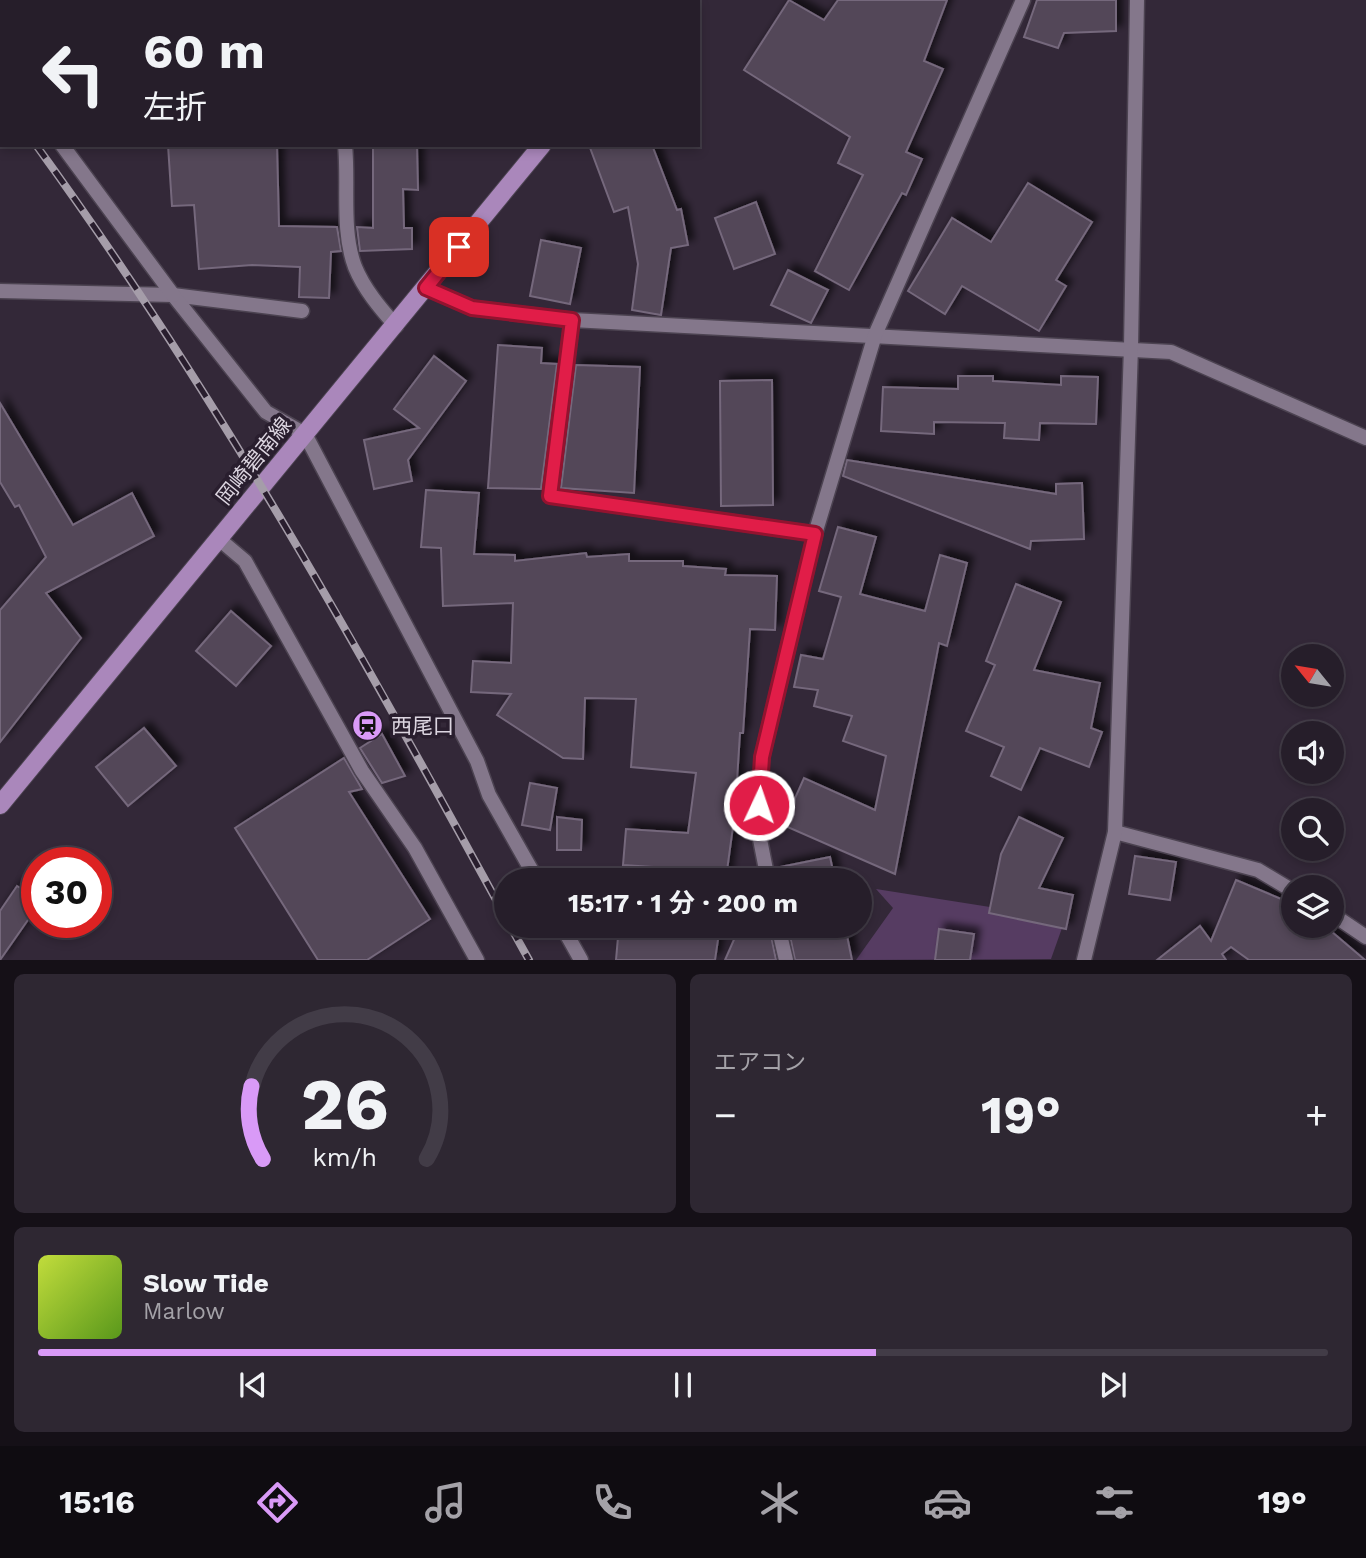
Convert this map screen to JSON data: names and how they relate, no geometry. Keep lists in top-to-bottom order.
{
  "streets": {
    "main road": ["岡崎碧南線"]
  },
  "places": {
    "station": ["西尾口"]
  },
  "north": "top left",
  "page": {
    "turn": ["60 m", "左折"],
    "limit": "30",
    "trip": "15:17 · 1 分 · 200 m",
    "tile": "エアコン",
    "heat": ["−", "19°", "+"],
    "song": ["Slow Tide", "Marlow"],
    "tabs": ["15:16", "19°"],
    "gauge": ["26", "km/h"]
  }
}
